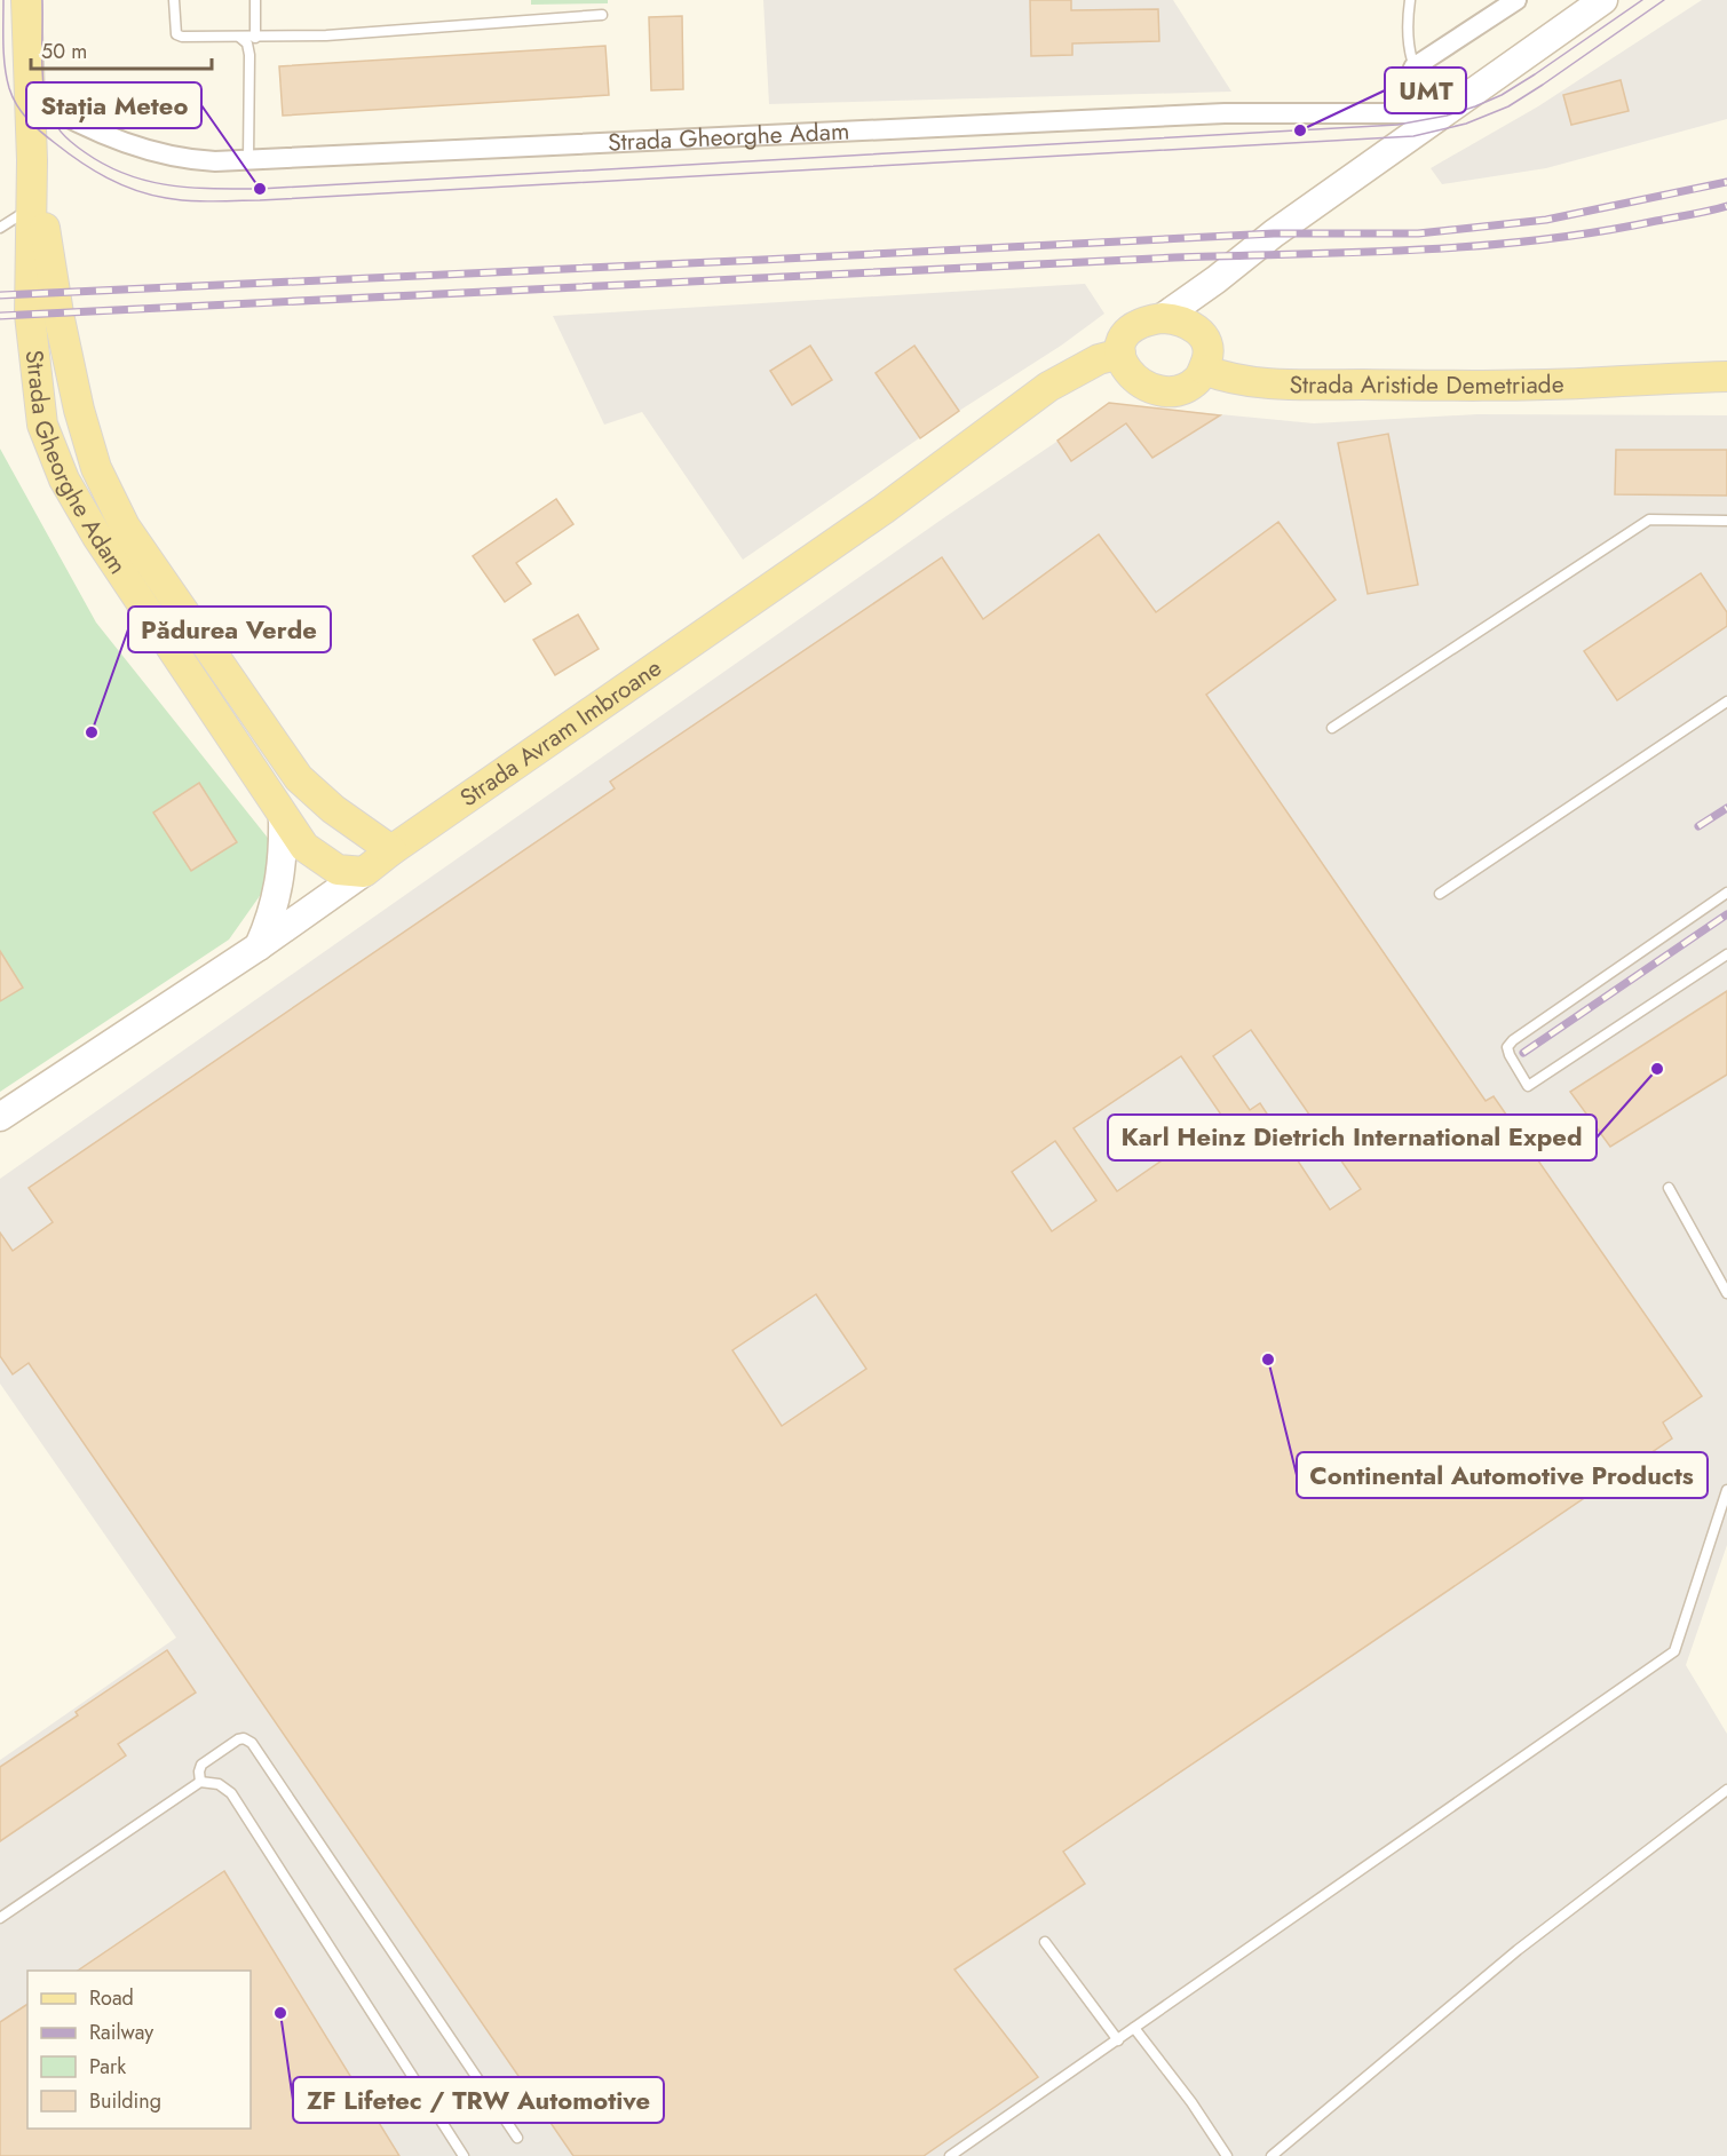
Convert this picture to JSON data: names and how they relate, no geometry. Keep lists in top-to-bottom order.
{
  "streets": {
    "main road": ["Strada Gheorghe Adam", "Strada Aristide Demetriade", "Strada Avram Imbroane"]
  },
  "crossings": [
    ["Strada Gheorghe Adam", "Strada Avram Imbroane"],
    ["Strada Aristide Demetriade", "Strada Avram Imbroane"]
  ],
  "places": [
    "UMT",
    "Stația Meteo",
    "Pădurea Verde",
    "Karl Heinz Dietrich International Exped",
    "Continental Automotive Products",
    "ZF Lifetec / TRW Automotive"
  ],
  "legend": [
    "Road",
    "Railway",
    "Park",
    "Building"
  ],
  "scale_bar": "50 m"
}
